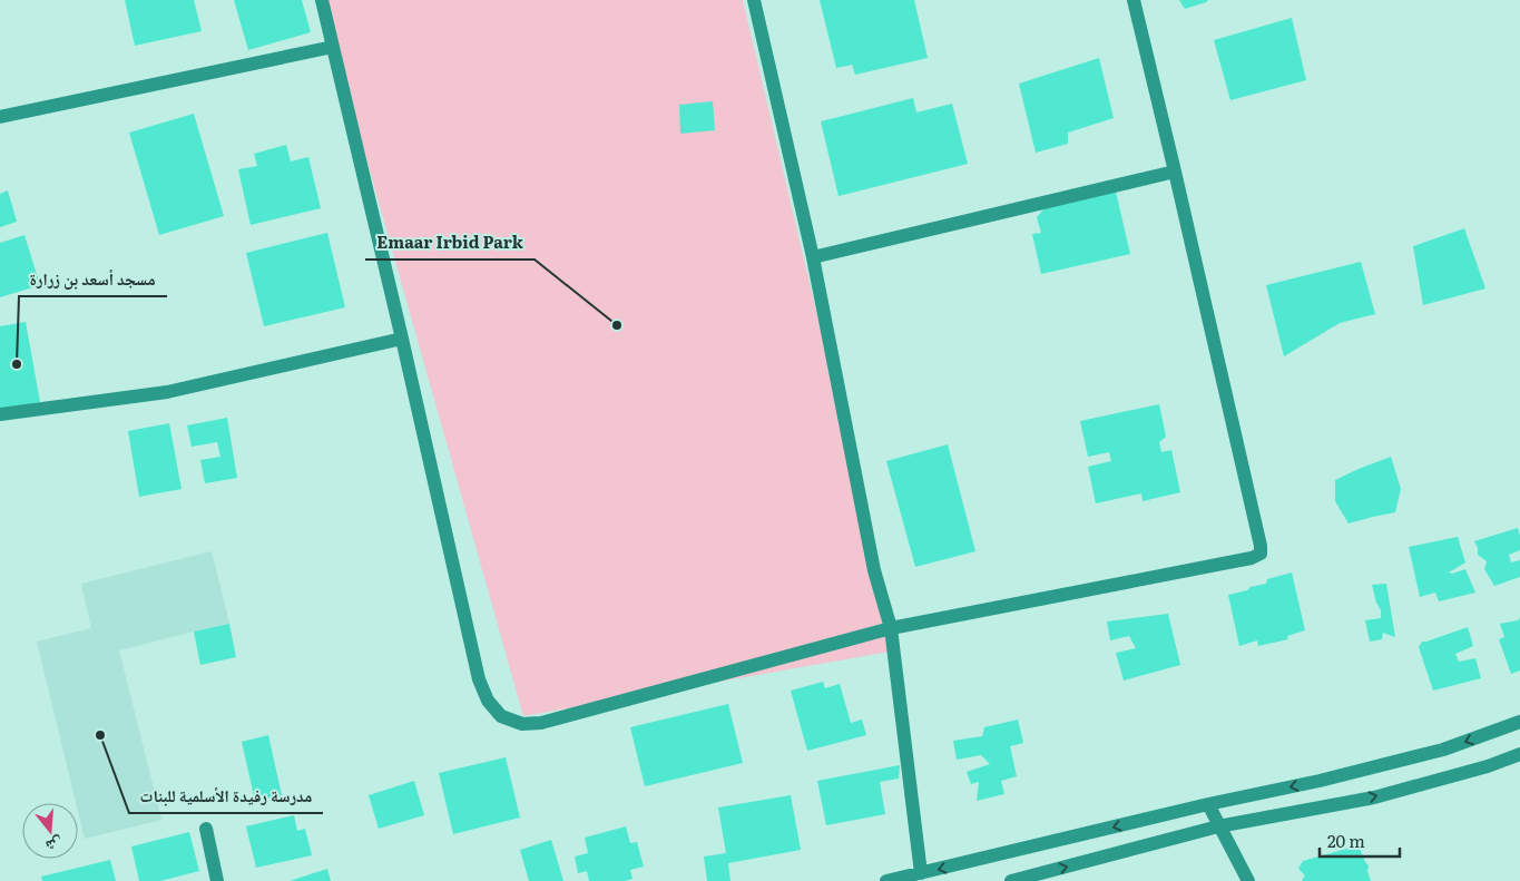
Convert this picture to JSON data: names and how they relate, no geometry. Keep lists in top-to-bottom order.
{
  "places": ["Emaar Irbid Park", "مسجد أسعد بن زرارة", "مدرسة رفيدة الأسلمية للبنات"],
  "scale_bar": "20 m",
  "north": "bottom"
}
